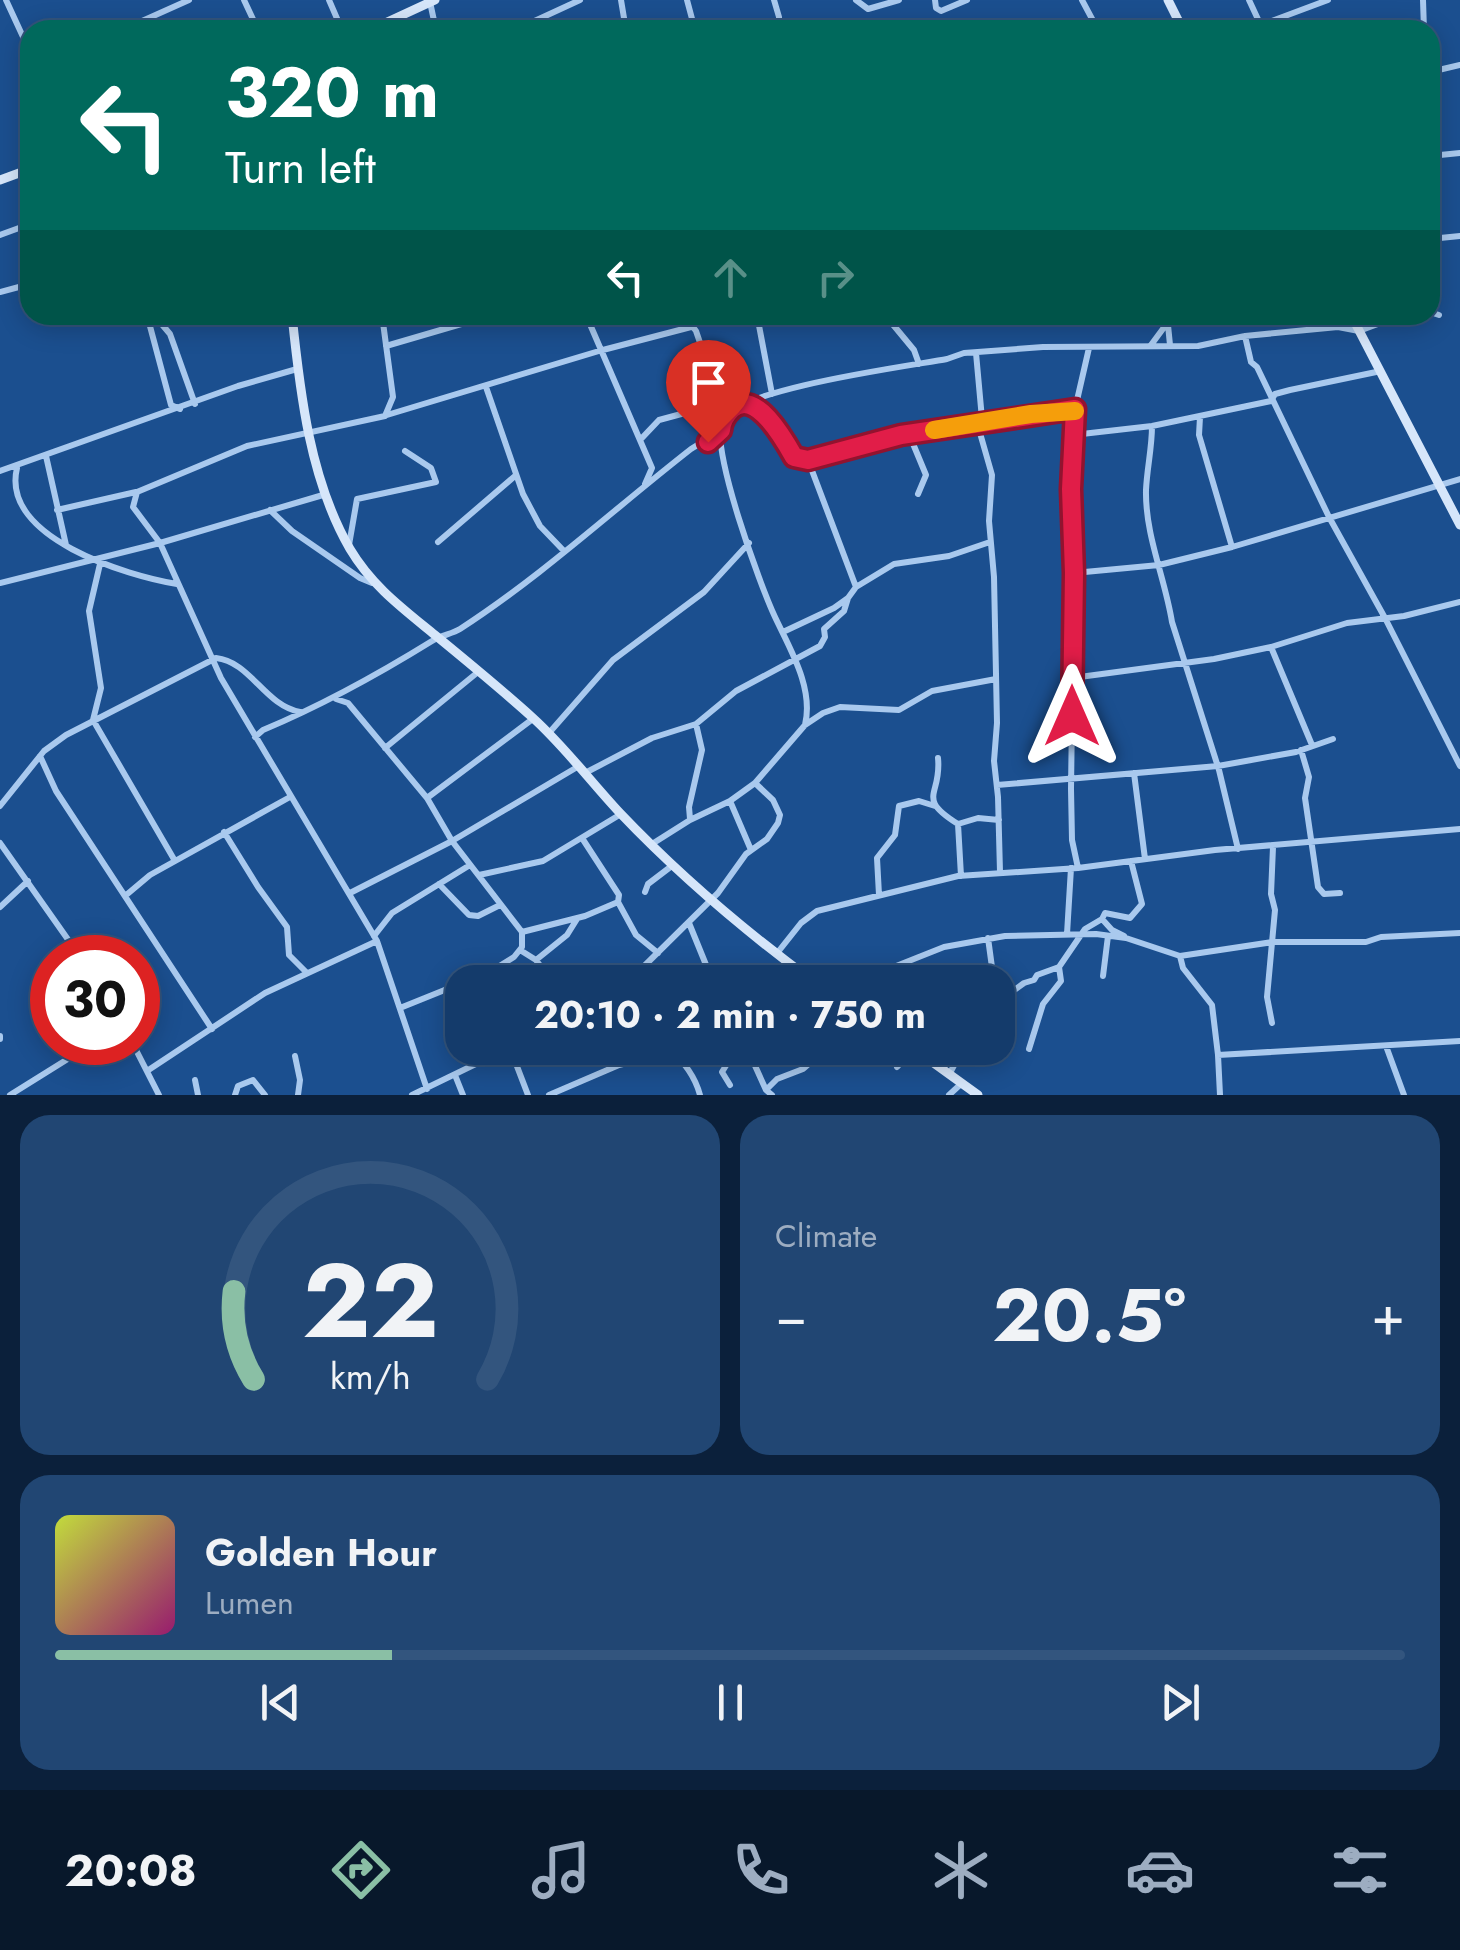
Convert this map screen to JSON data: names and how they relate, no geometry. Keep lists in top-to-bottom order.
{
  "page": {
    "turn": ["320 m", "Turn left"],
    "limit": "30",
    "trip": "20:10 · 2 min · 750 m",
    "tile": "Climate",
    "heat": ["−", "20.5°", "+"],
    "song": ["Golden Hour", "Lumen"],
    "tabs": "20:08",
    "gauge": ["22", "km/h"]
  }
}
